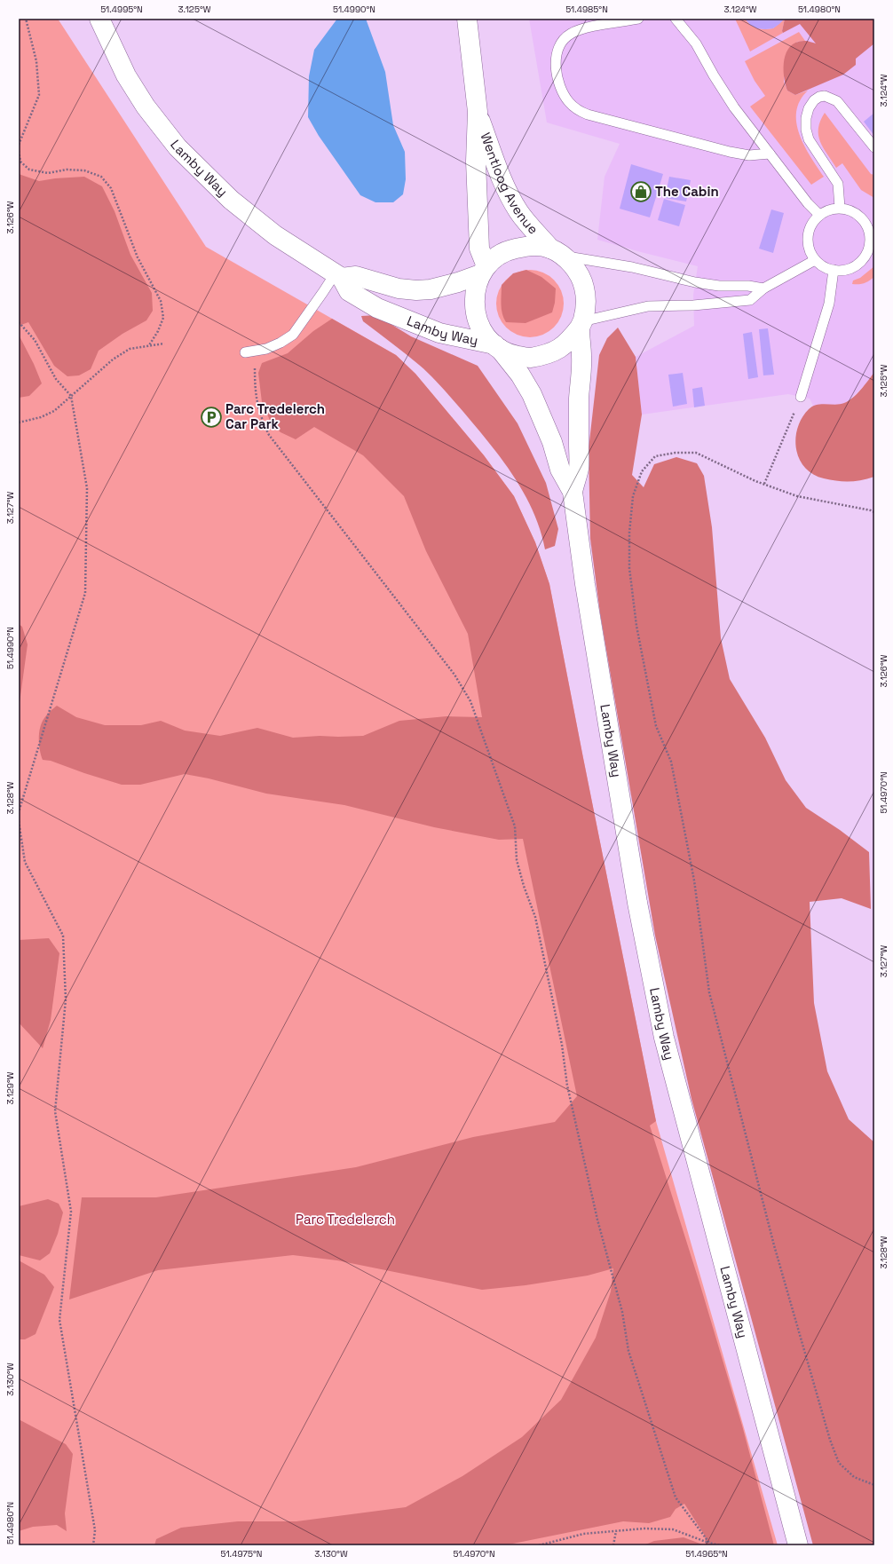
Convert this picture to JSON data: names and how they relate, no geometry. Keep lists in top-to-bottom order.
{
  "streets": {
    "street": ["Lamby Way", "Wentloog Avenue"]
  },
  "crossings": [
    ["Lamby Way", "Wentloog Avenue"]
  ],
  "parks": ["Parc Tredelerch"],
  "places": {
    "shop": ["The Cabin"],
    "parking": ["Parc Tredelerch Car Park"]
  },
  "coordinates": [
    "51.4995°N",
    "3.125°W",
    "51.4990°N",
    "51.4985°N",
    "3.124°W",
    "51.4980°N",
    "3.126°W",
    "3.127°W",
    "51.4970°N",
    "3.128°W",
    "3.129°W",
    "3.130°W",
    "51.4975°N",
    "51.4965°N"
  ]
}
